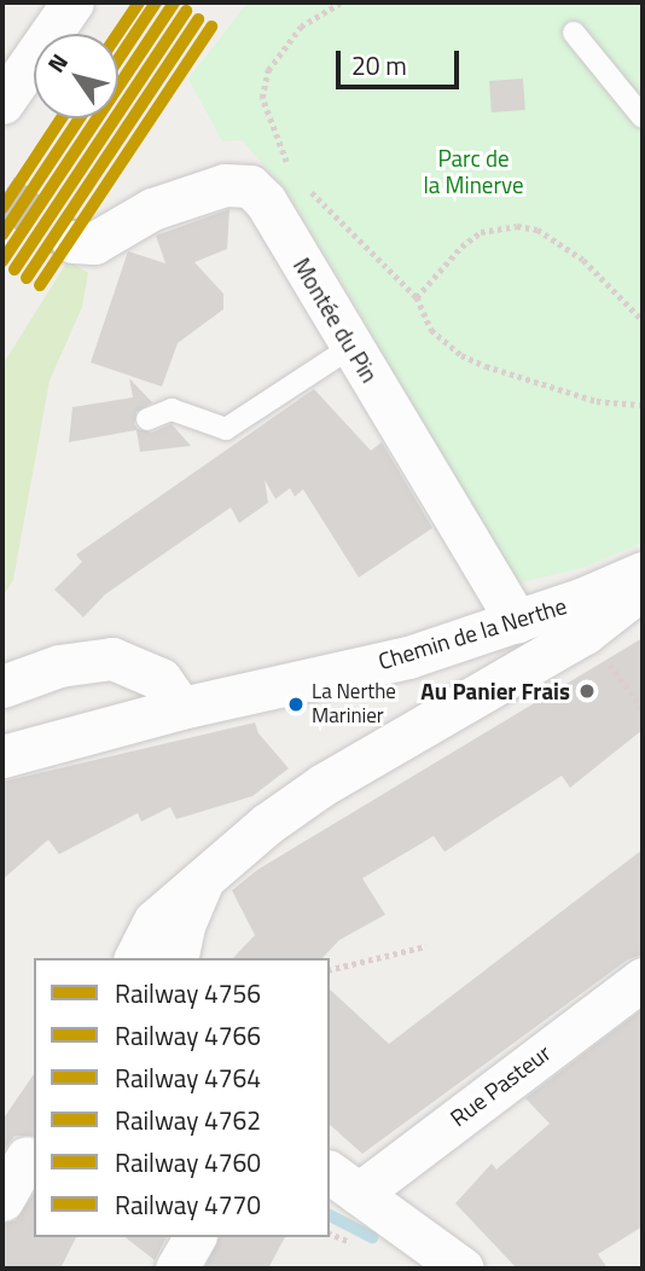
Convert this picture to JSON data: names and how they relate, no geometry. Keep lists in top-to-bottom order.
{
  "streets": {
    "street": ["Montée du Pin", "Chemin de la Nerthe", "Rue Pasteur"]
  },
  "crossings": [
    ["Montée du Pin", "Chemin de la Nerthe"]
  ],
  "parks": ["Parc de la Minerve"],
  "places": ["Au Panier Frais", "La Nerthe Marinier"],
  "lines": [
    "rail line 4756",
    "rail line 4764",
    "rail line 4760",
    "rail line 4766",
    "rail line 4762",
    "rail line 4770"
  ],
  "legend": [
    "Railway 4756",
    "Railway 4766",
    "Railway 4764",
    "Railway 4762",
    "Railway 4760",
    "Railway 4770"
  ],
  "scale_bar": "20 m",
  "north": "top left"
}
